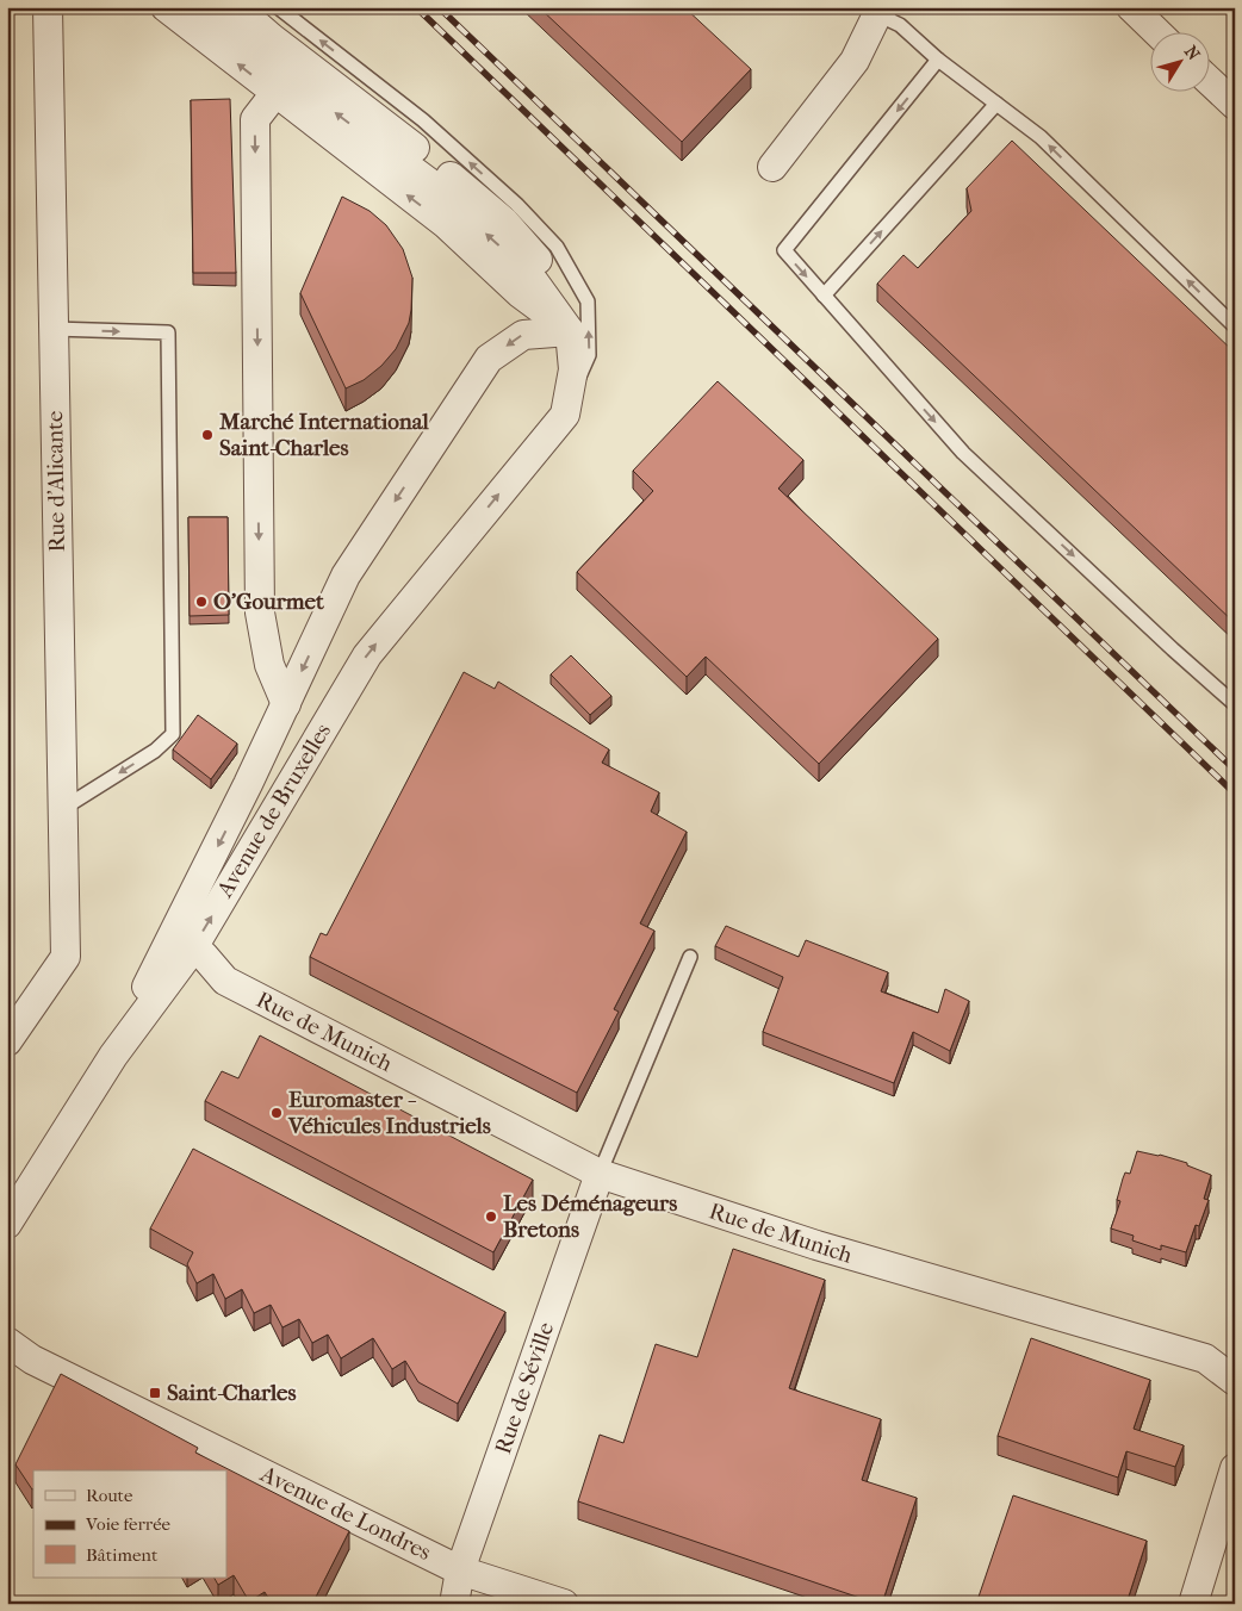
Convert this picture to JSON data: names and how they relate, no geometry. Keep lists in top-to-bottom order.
{
  "streets": {
    "street": [
      "Rue d'Alicante",
      "Avenue de Bruxelles",
      "Rue de Munich",
      "Rue de Séville",
      "Avenue de Londres"
    ]
  },
  "crossings": [
    ["Avenue de Bruxelles", "Rue de Munich"],
    ["Rue de Munich", "Rue de Séville"],
    ["Rue de Séville", "Avenue de Londres"]
  ],
  "places": {
    "other": [
      "Marché International Saint-Charles",
      "O'Gourmet",
      "Euromaster - Véhicules Industriels",
      "Les Déménageurs Bretons"
    ],
    "transit": ["Saint-Charles"]
  },
  "legend": ["Route", "Voie ferrée", "Bâtiment"],
  "north": "top right"
}
